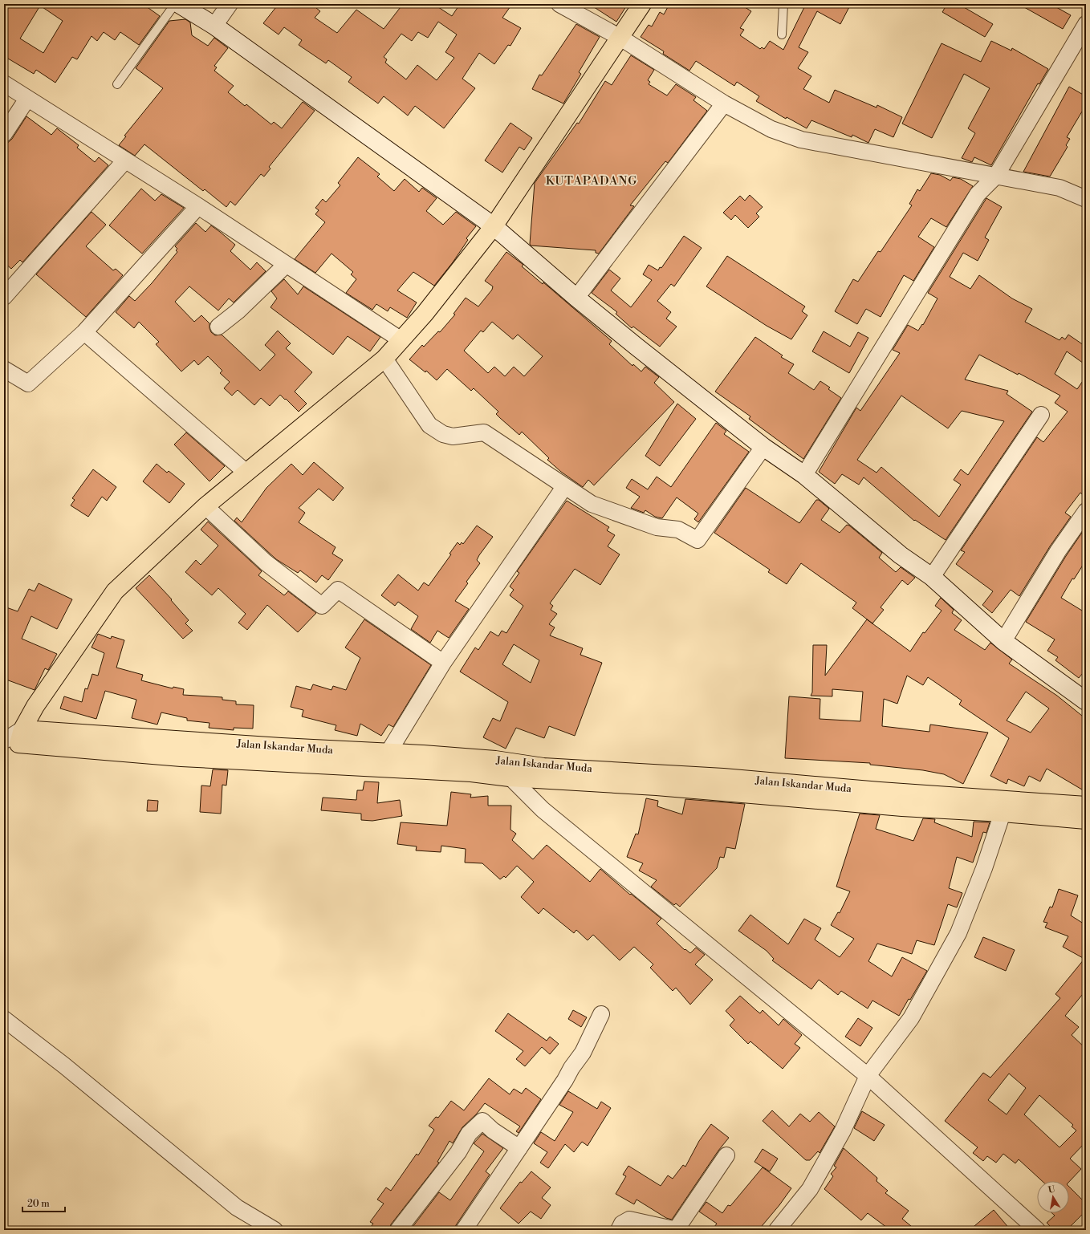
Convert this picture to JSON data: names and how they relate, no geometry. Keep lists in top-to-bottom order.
{
  "streets": {
    "highway": ["Jalan Iskandar Muda"]
  },
  "districts": ["KUTAPADANG"],
  "scale_bar": "20 m",
  "north": "top"
}
